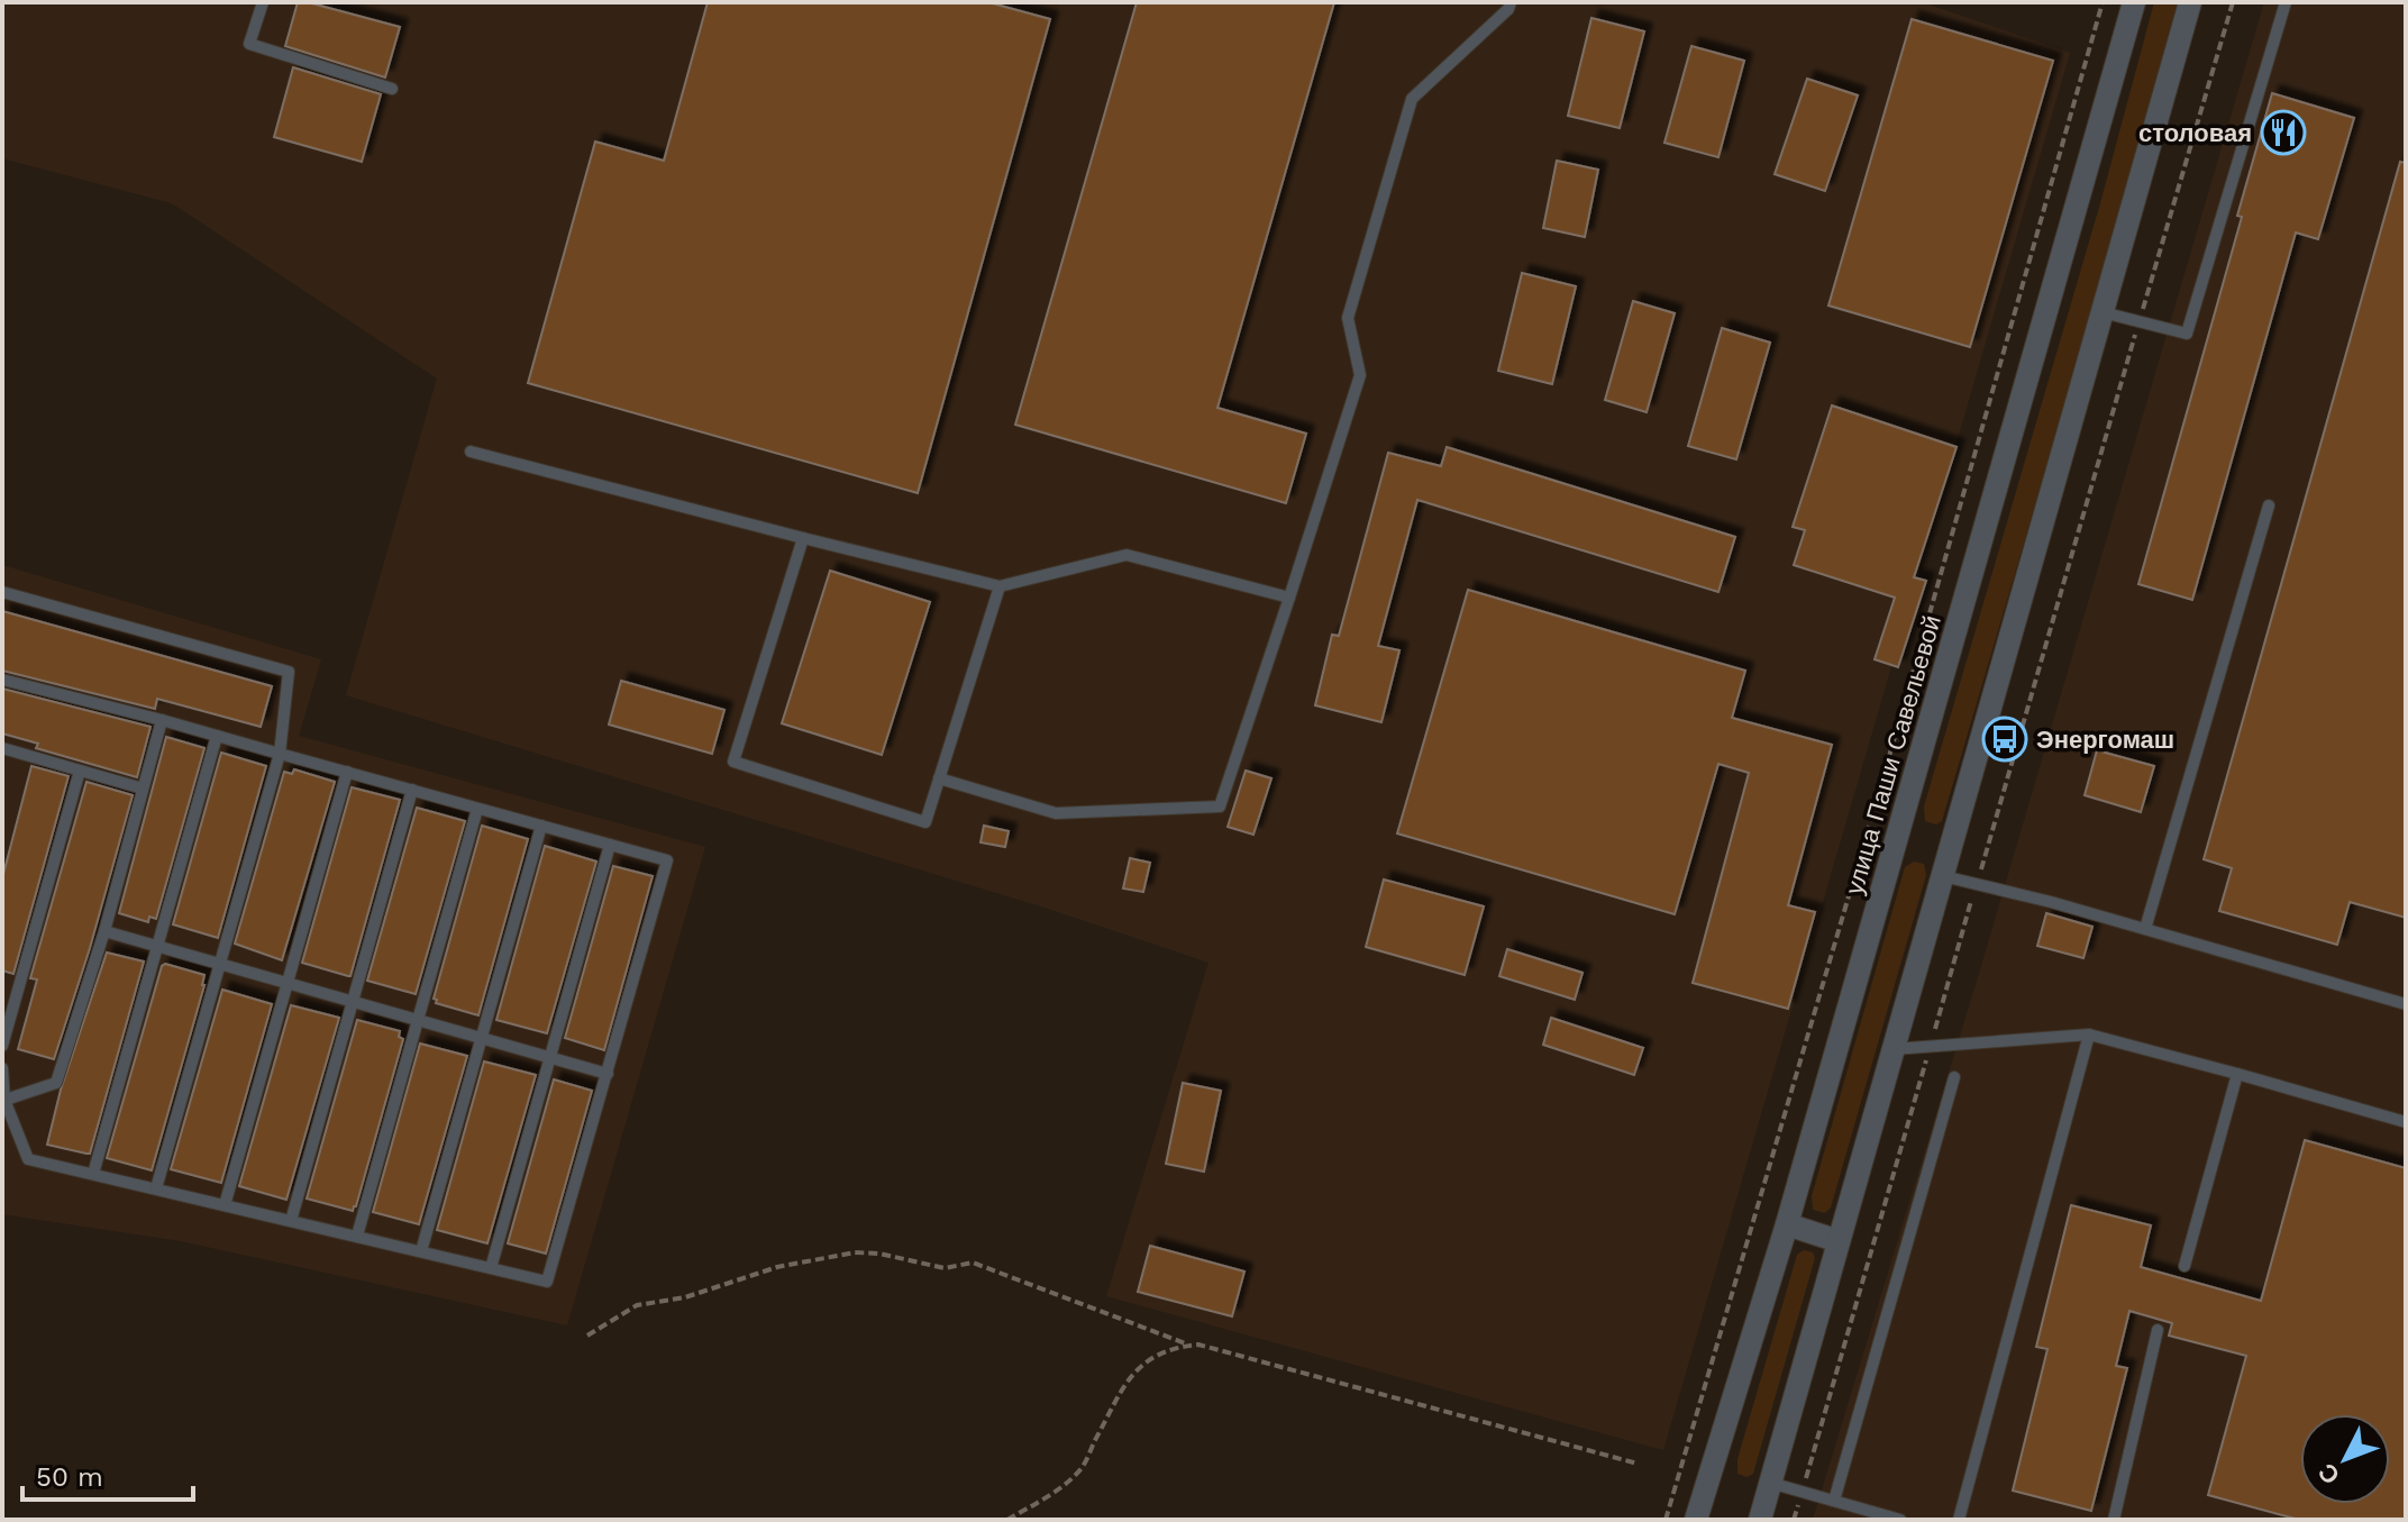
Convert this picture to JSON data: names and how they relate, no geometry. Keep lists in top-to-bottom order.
{
  "streets": {
    "street": ["улица Паши Савельевой"]
  },
  "places": {
    "restaurant": ["столовая"],
    "bus stop": ["Энергомаш"]
  },
  "scale_bar": "50 m",
  "north": "bottom left"
}
